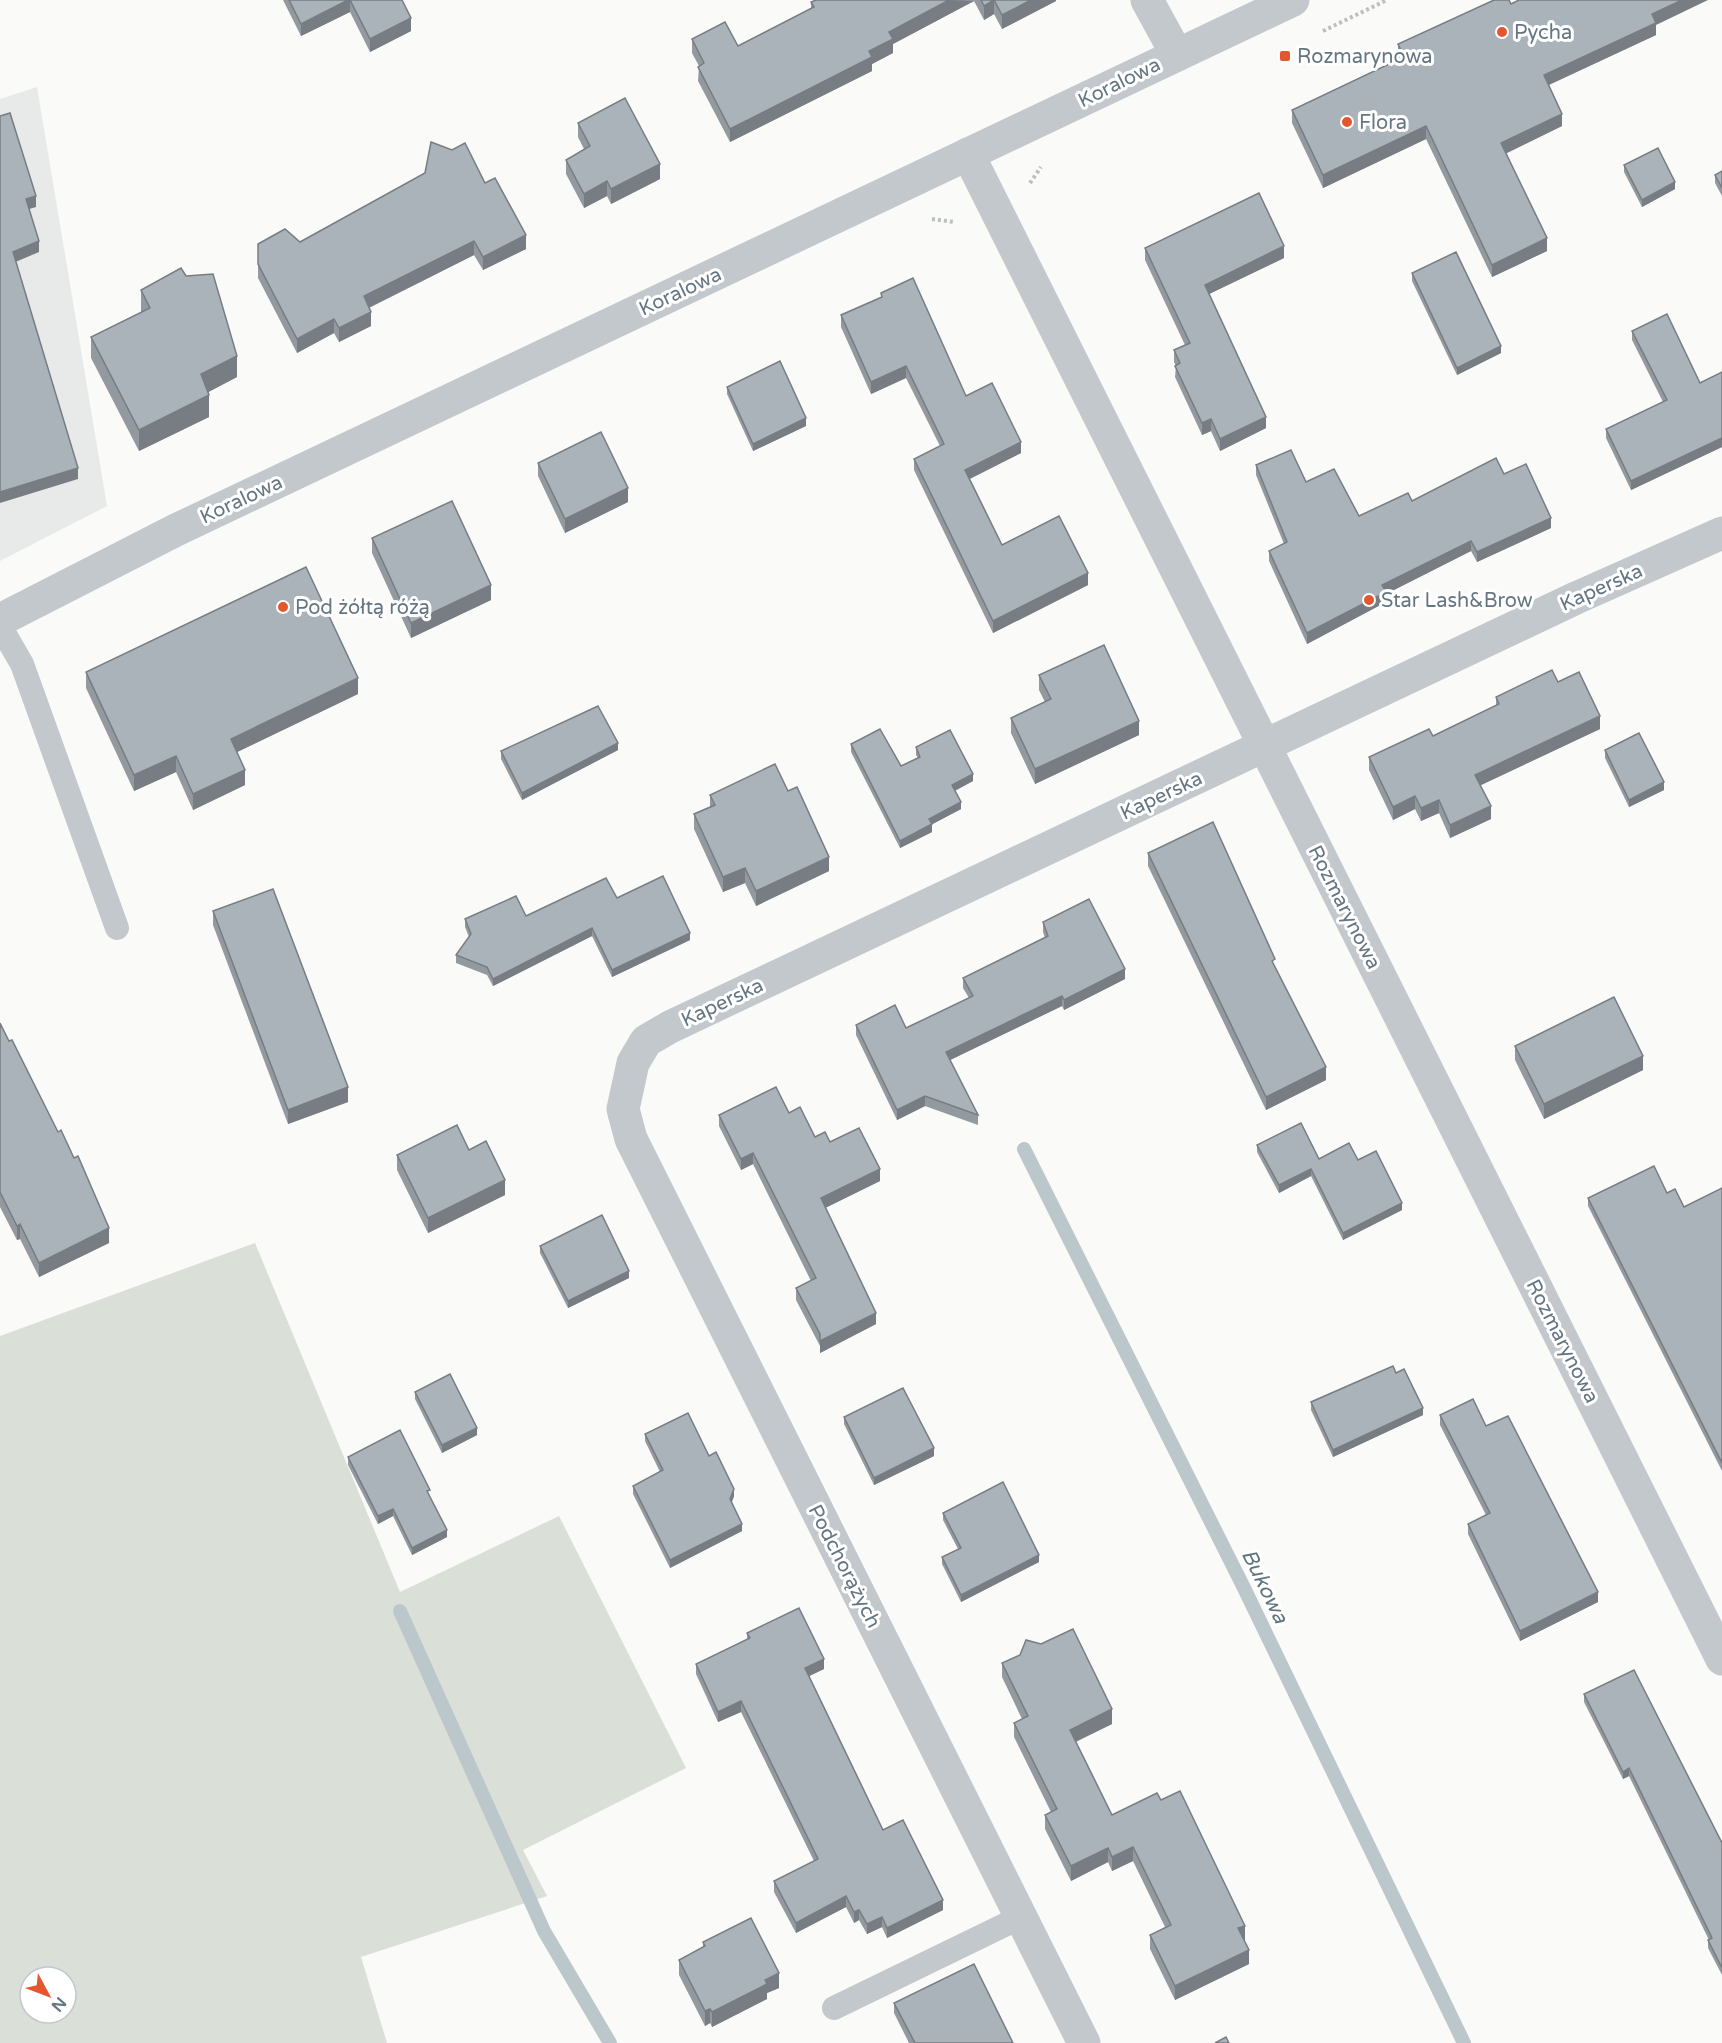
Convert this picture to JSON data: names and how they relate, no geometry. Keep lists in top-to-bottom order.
{
  "streets": {
    "street": [
      "Koralowa",
      "Kaperska",
      "Rozmarynowa",
      "Podchorążych"
    ]
  },
  "crossings": [
    ["Koralowa", "Rozmarynowa"],
    ["Kaperska", "Rozmarynowa"],
    ["Kaperska", "Podchorążych"]
  ],
  "water": ["Bukowa"],
  "places": {
    "other": [
      "Pycha",
      "Flora",
      "Star Lash&Brow",
      "Pod żółtą różą"
    ],
    "transit": ["Rozmarynowa"]
  },
  "north": "bottom right"
}
